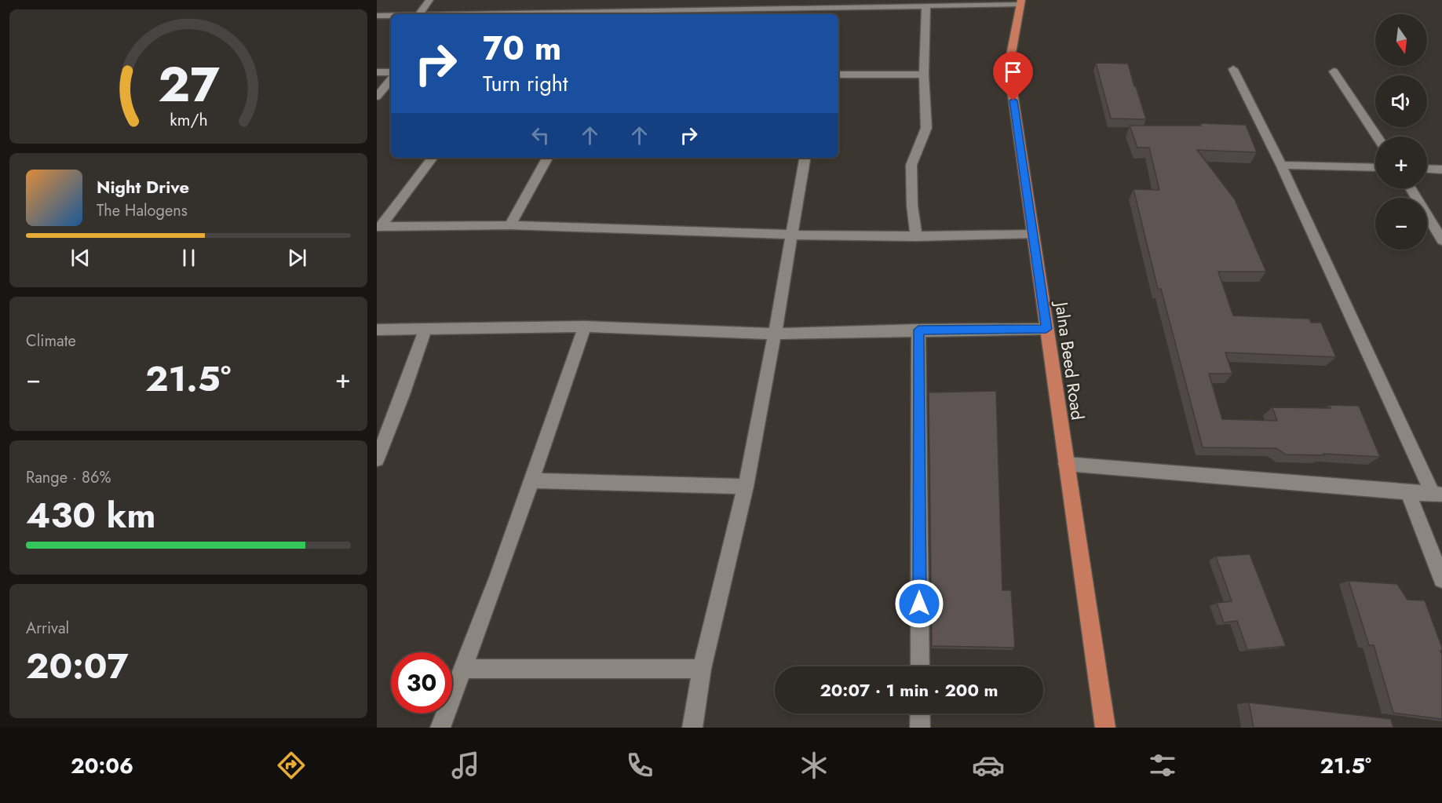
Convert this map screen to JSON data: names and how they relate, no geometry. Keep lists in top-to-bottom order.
{
  "streets": {
    "main road": ["Jalna Beed Road"]
  },
  "north": "bottom",
  "page": {
    "map_buttons": ["+", "−"],
    "turn": ["70 m", "Turn right"],
    "song": ["Night Drive", "The Halogens"],
    "tile": [
      "Climate",
      ["Range · 86%", "430 km"],
      ["Arrival", "20:07"]
    ],
    "heat": ["−", "21.5°", "+"],
    "limit": "30",
    "trip": "20:07 · 1 min · 200 m",
    "tabs": ["20:06", "21.5°"],
    "gauge": ["27", "km/h"]
  }
}
